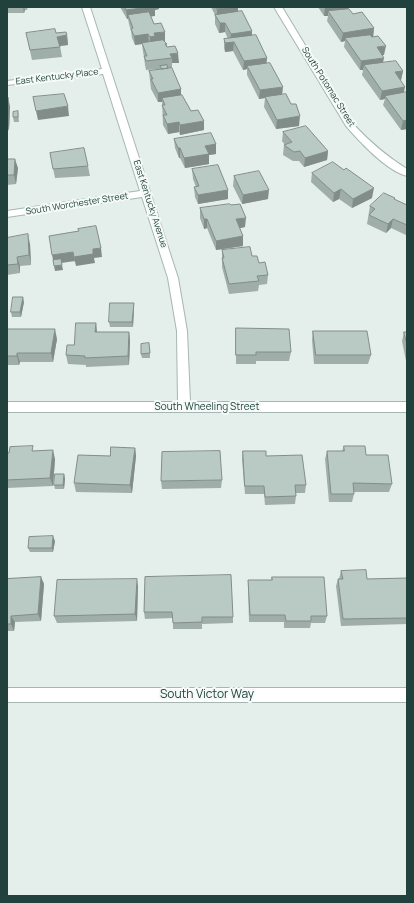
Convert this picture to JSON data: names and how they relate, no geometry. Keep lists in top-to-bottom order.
{
  "streets": {
    "street": [
      "East Kentucky Place",
      "South Potomac Street",
      "South Worchester Street",
      "East Kentucky Avenue",
      "South Wheeling Street",
      "South Victor Way"
    ]
  },
  "crossings": [
    ["East Kentucky Place", "East Kentucky Avenue"],
    ["South Worchester Street", "East Kentucky Avenue"],
    ["East Kentucky Avenue", "South Wheeling Street"]
  ]
}
